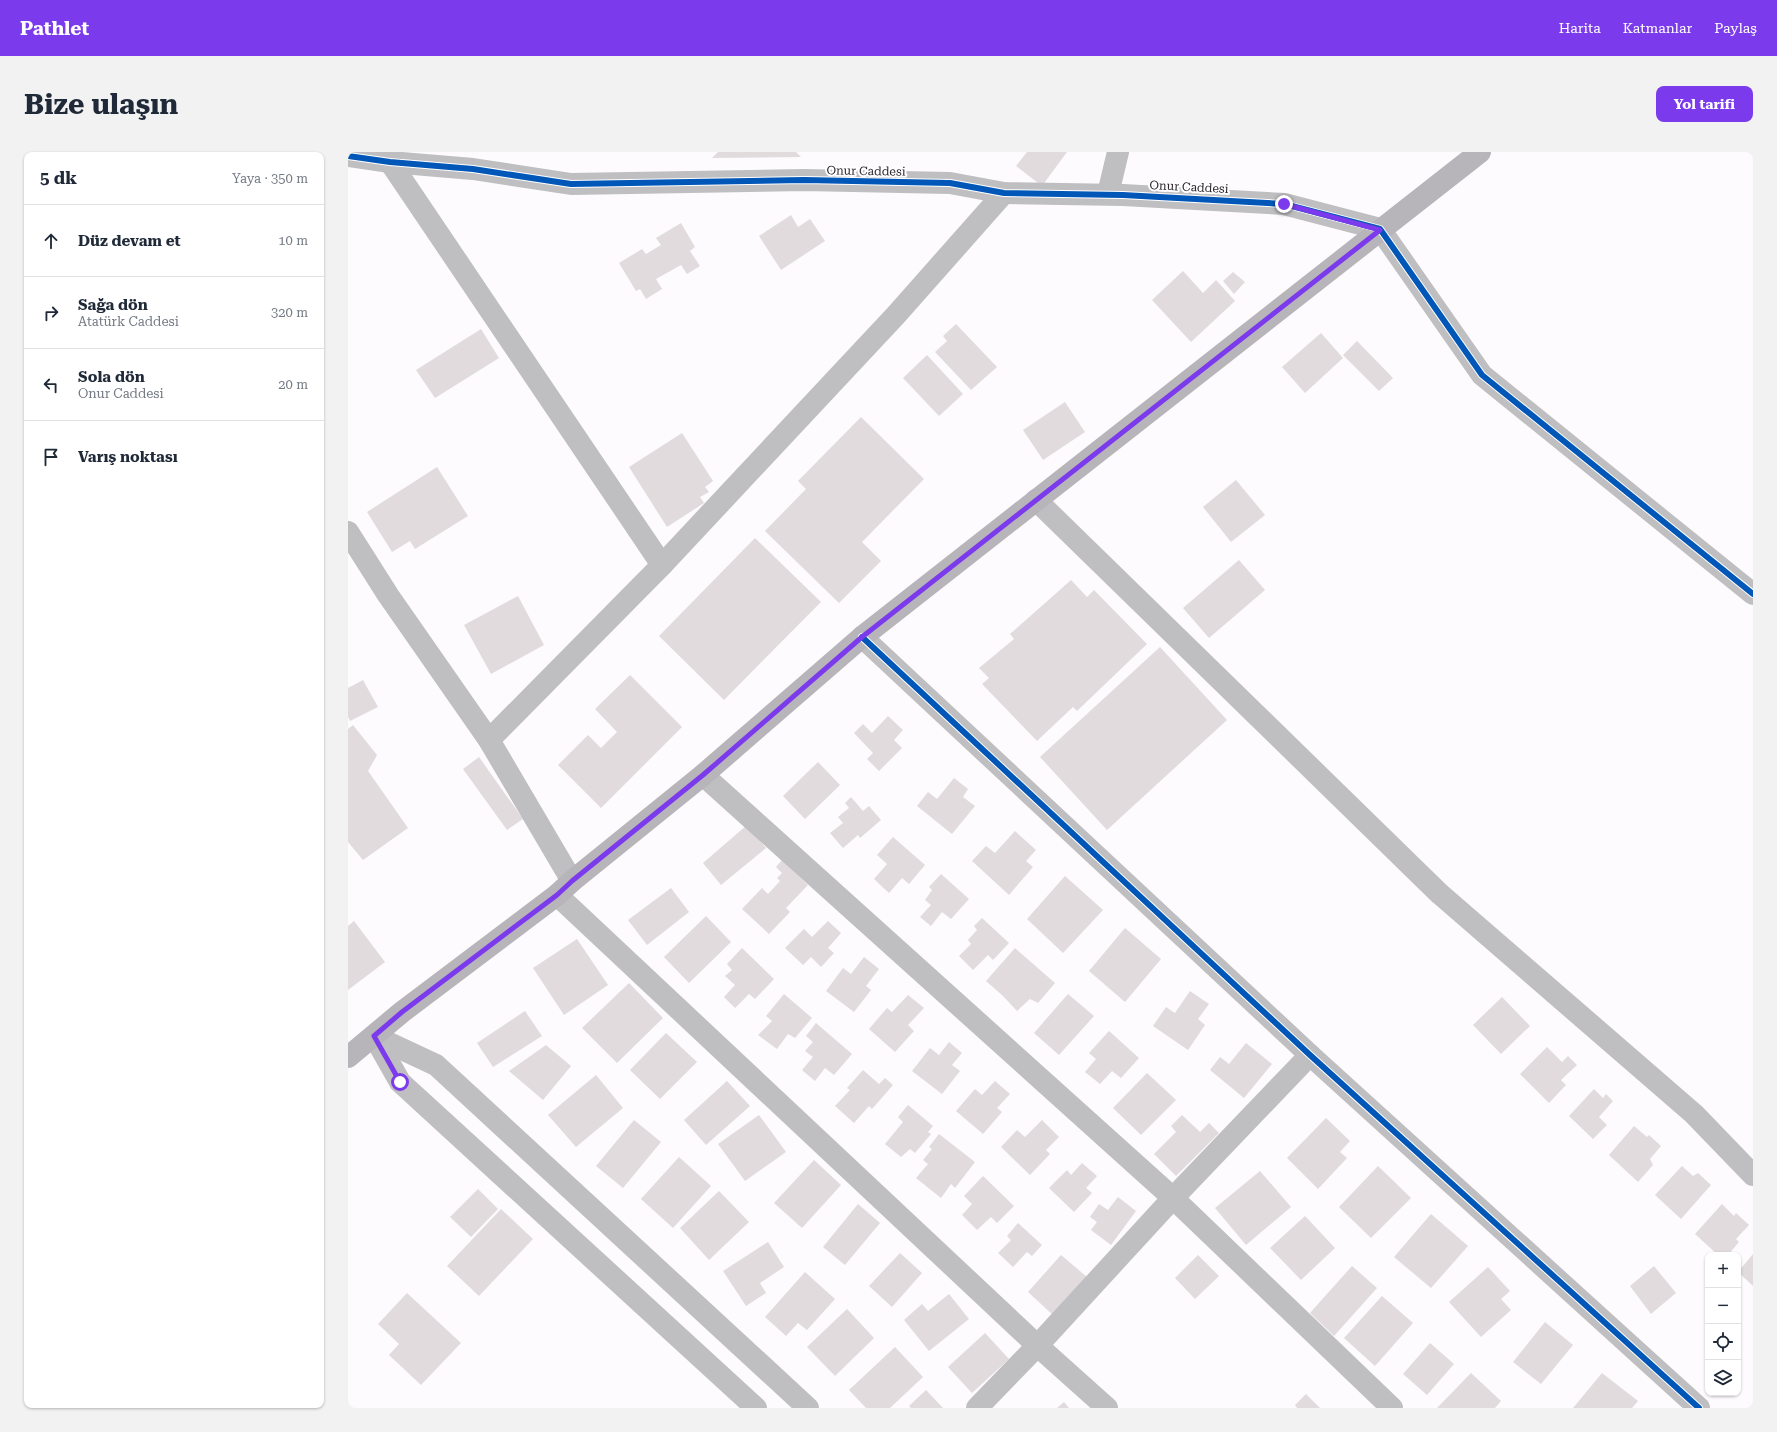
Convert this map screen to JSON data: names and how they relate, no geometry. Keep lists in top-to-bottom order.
{
  "streets": {
    "street": ["Onur Caddesi"]
  },
  "page": {
    "header": "Pathlet",
    "nav": ["Harita", "Katmanlar", "Paylaş"],
    "buttons": "Yol tarifi",
    "title": "Bize ulaşın",
    "heading": ["5 dk", "Yaya · 350 m"],
    "list": [
      ["Düz devam et", "10 m"],
      ["Sağa dön", "Atatürk Caddesi", "320 m"],
      ["Sola dön", "Onur Caddesi", "20 m"],
      "Varış noktası"
    ],
    "map_buttons": ["+", "−"]
  }
}
